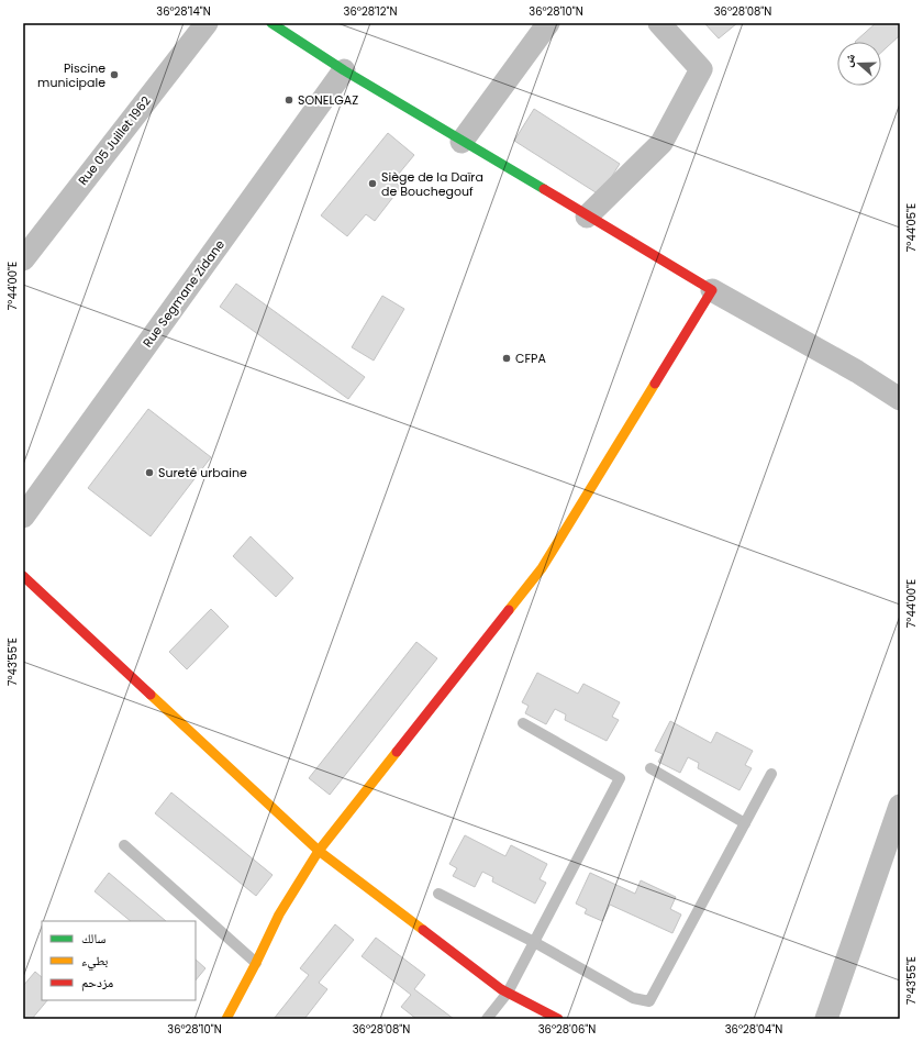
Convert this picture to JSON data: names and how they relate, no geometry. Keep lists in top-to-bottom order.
{
  "streets": {
    "street": ["Rue 05 Juillet 1962", "Rue Segmane Zidane"]
  },
  "places": [
    "Piscine municipale",
    "SONELGAZ",
    "Siège de la Daïra de Bouchegouf",
    "CFPA",
    "Sureté urbaine"
  ],
  "legend": ["سالك", "بطيء", "مزدحم"],
  "north": "left",
  "coordinates": [
    "36°28'14\"N",
    "36°28'12\"N",
    "36°28'10\"N",
    "36°28'08\"N",
    "7°44'05\"E",
    "7°44'00\"E",
    "7°43'55\"E",
    "36°28'06\"N",
    "36°28'04\"N"
  ]
}
